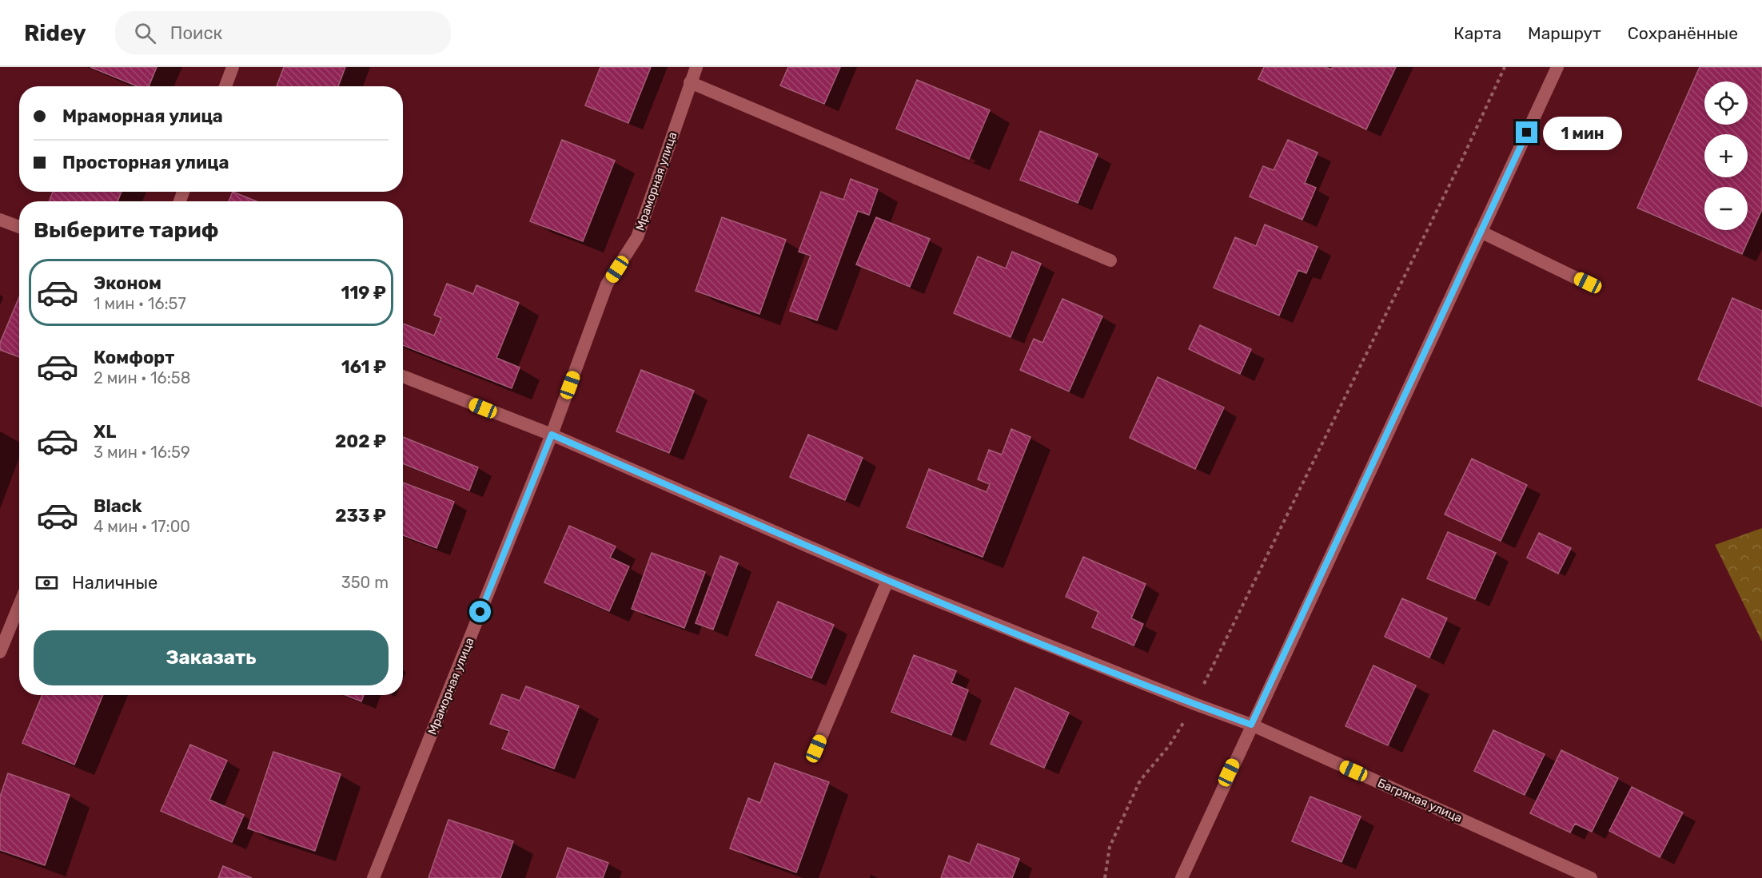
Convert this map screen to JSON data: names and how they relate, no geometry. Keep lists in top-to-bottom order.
{
  "streets": {
    "street": ["Мраморная улица", "Багряная улица"]
  },
  "crossings": [
    ["Мраморная улица", "Багряная улица"]
  ],
  "page": {
    "header": "Ridey",
    "search": "Поиск",
    "nav": ["Карта", "Маршрут", "Сохранённые"],
    "map_buttons": ["+", "−"],
    "banner": ["Мраморная улица", "Просторная улица"],
    "bubble": "1 мин",
    "heading": "Выберите тариф",
    "list": [
      {
        "name": "Эконом",
        "note": "1 мин · 16:57",
        "value": "119 ₽"
      },
      {
        "name": "Комфорт",
        "note": "2 мин · 16:58",
        "value": "161 ₽"
      },
      {
        "name": "XL",
        "note": "3 мин · 16:59",
        "value": "202 ₽"
      },
      {
        "name": "Black",
        "note": "4 мин · 17:00",
        "value": "233 ₽"
      }
    ],
    "pay": ["Наличные", "350 m"],
    "buttons": "Заказать"
  }
}
